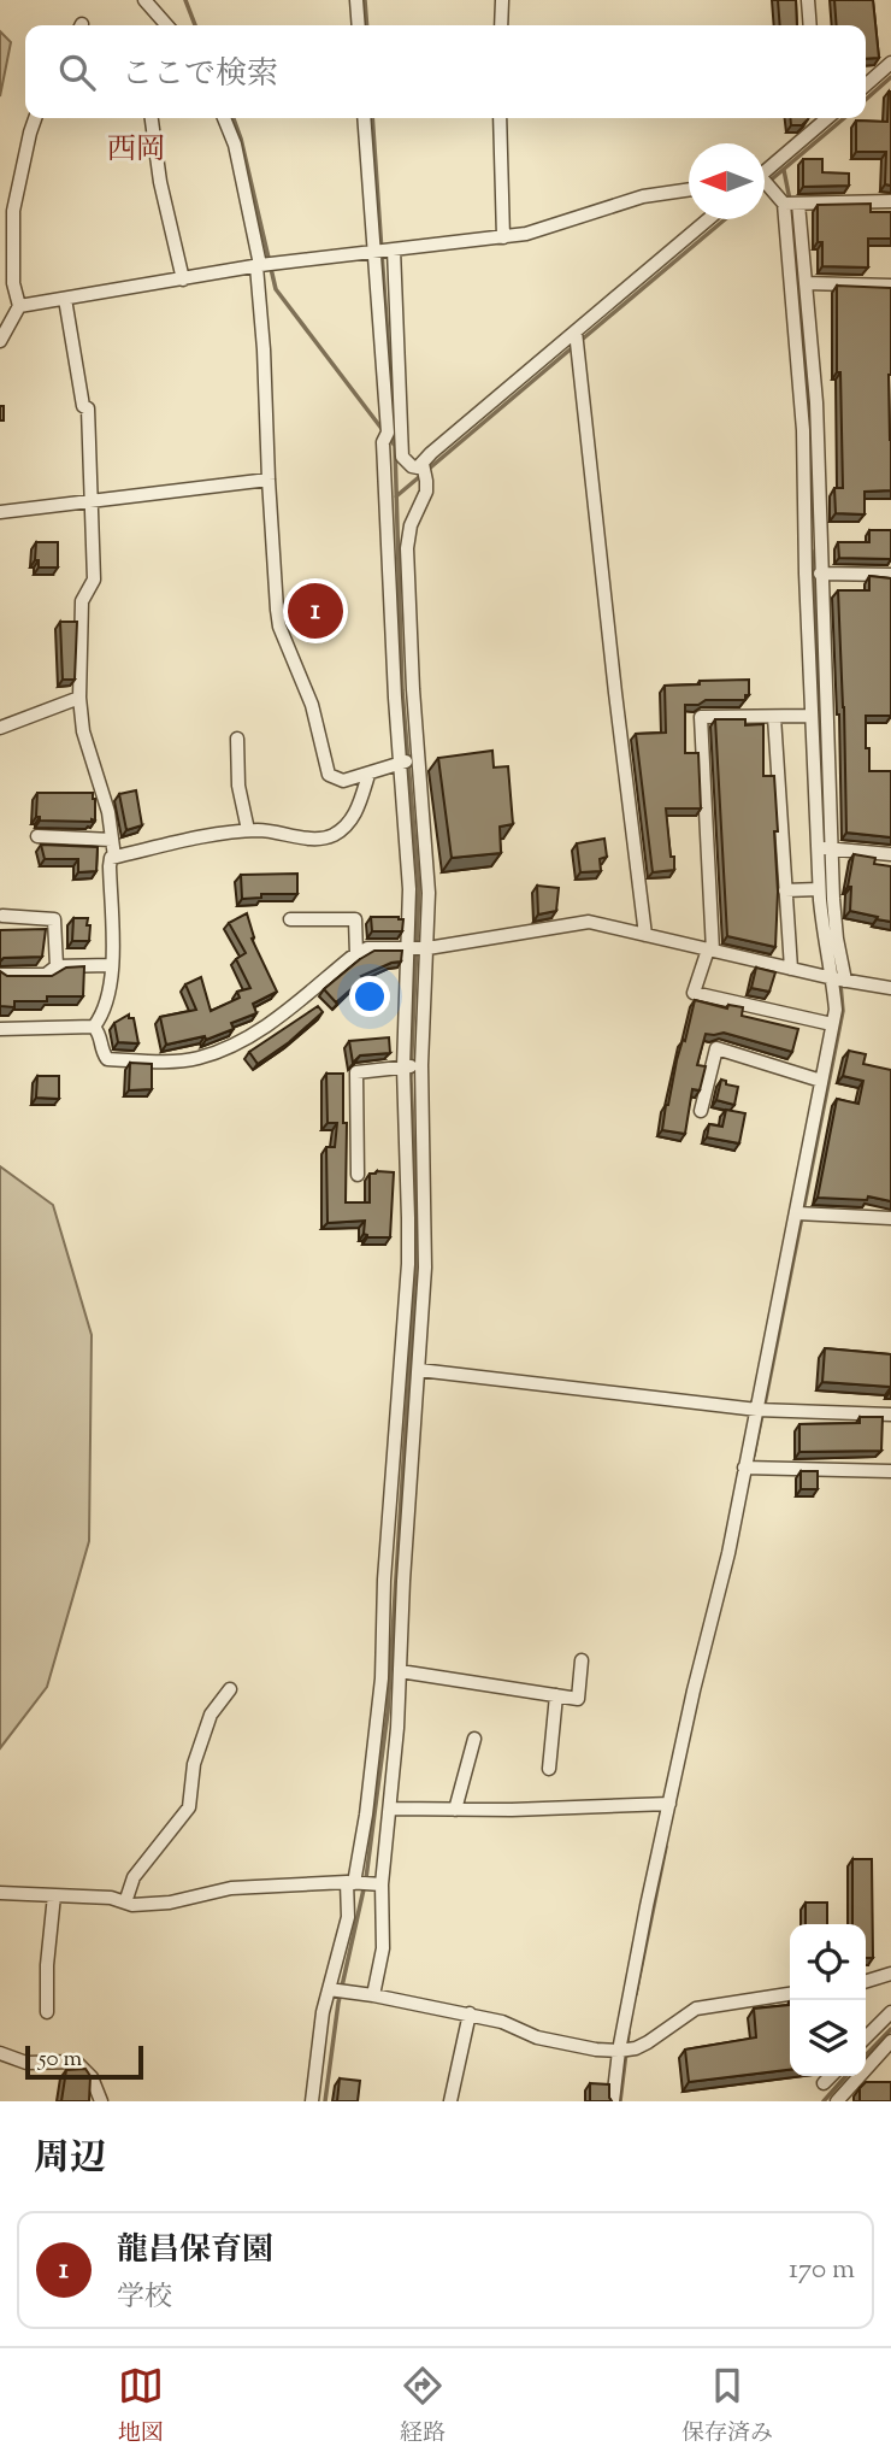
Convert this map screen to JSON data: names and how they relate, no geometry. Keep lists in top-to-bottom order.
{
  "districts": ["西岡"],
  "scale_bar": "50 m",
  "north": "left",
  "page": {
    "search": "ここで検索",
    "pins": "1",
    "scale": "50 m",
    "heading": "周辺",
    "list": [
      {
        "mark": "1",
        "name": "龍昌保育園",
        "note": "学校",
        "value": "170 m"
      }
    ],
    "nav": ["地図", "経路", "保存済み"]
  }
}
